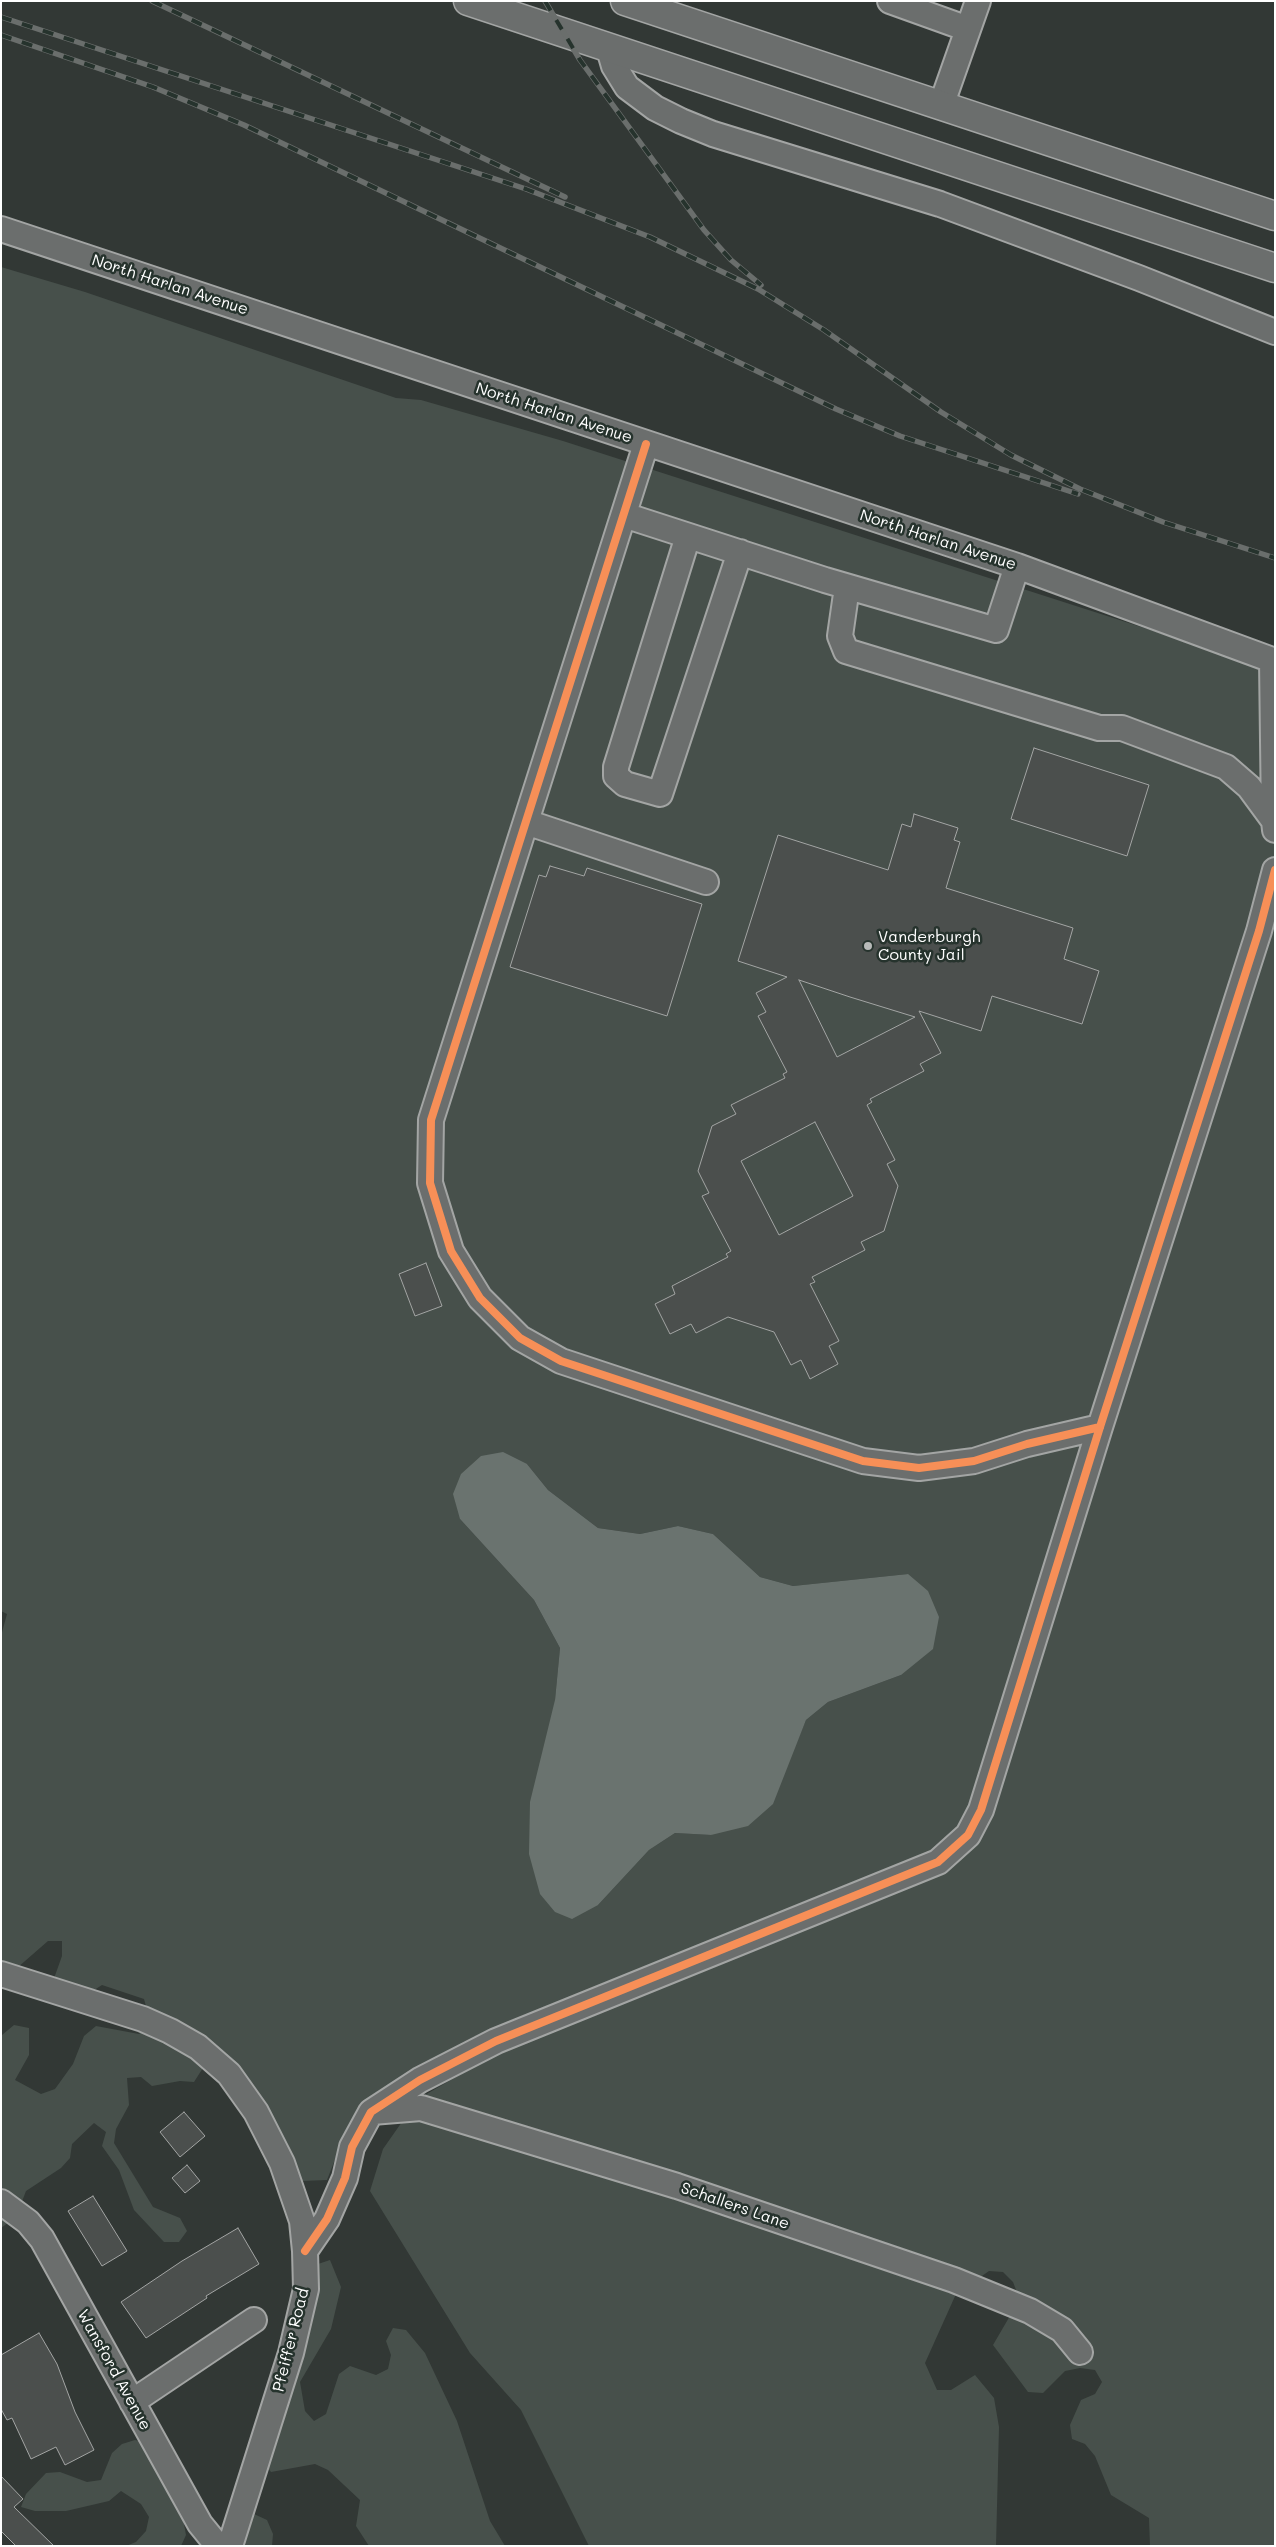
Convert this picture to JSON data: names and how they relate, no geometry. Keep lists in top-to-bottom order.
{
  "streets": {
    "street": [
      "North Harlan Avenue",
      "Schallers Lane",
      "Pfeiffer Road",
      "Wansford Avenue"
    ]
  },
  "places": ["Vanderburgh County Jail"]
}
